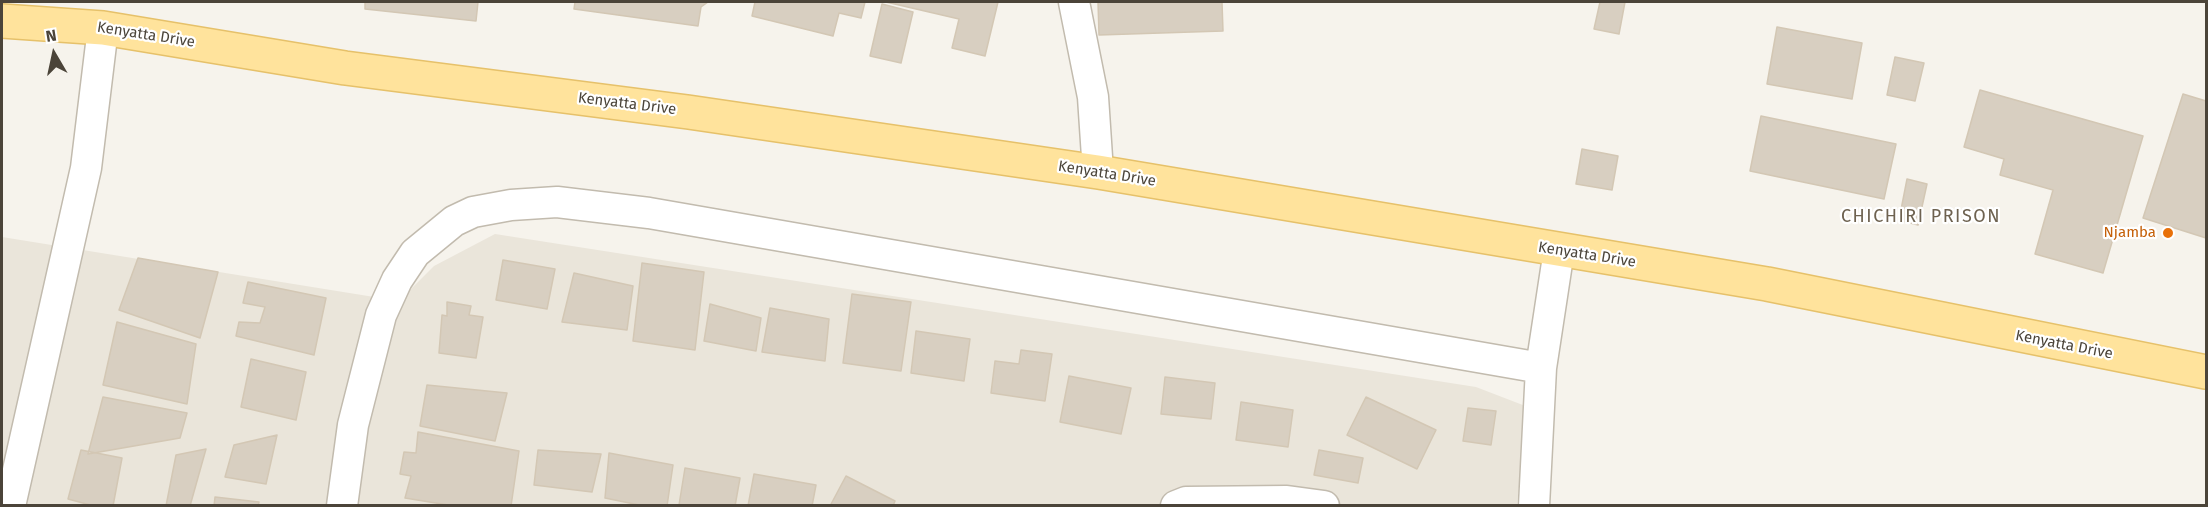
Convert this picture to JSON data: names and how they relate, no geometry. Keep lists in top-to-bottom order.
{
  "streets": {
    "main road": ["Kenyatta Drive"]
  },
  "districts": ["CHICHIRI PRISON"],
  "places": ["Njamba"],
  "north": "top"
}
